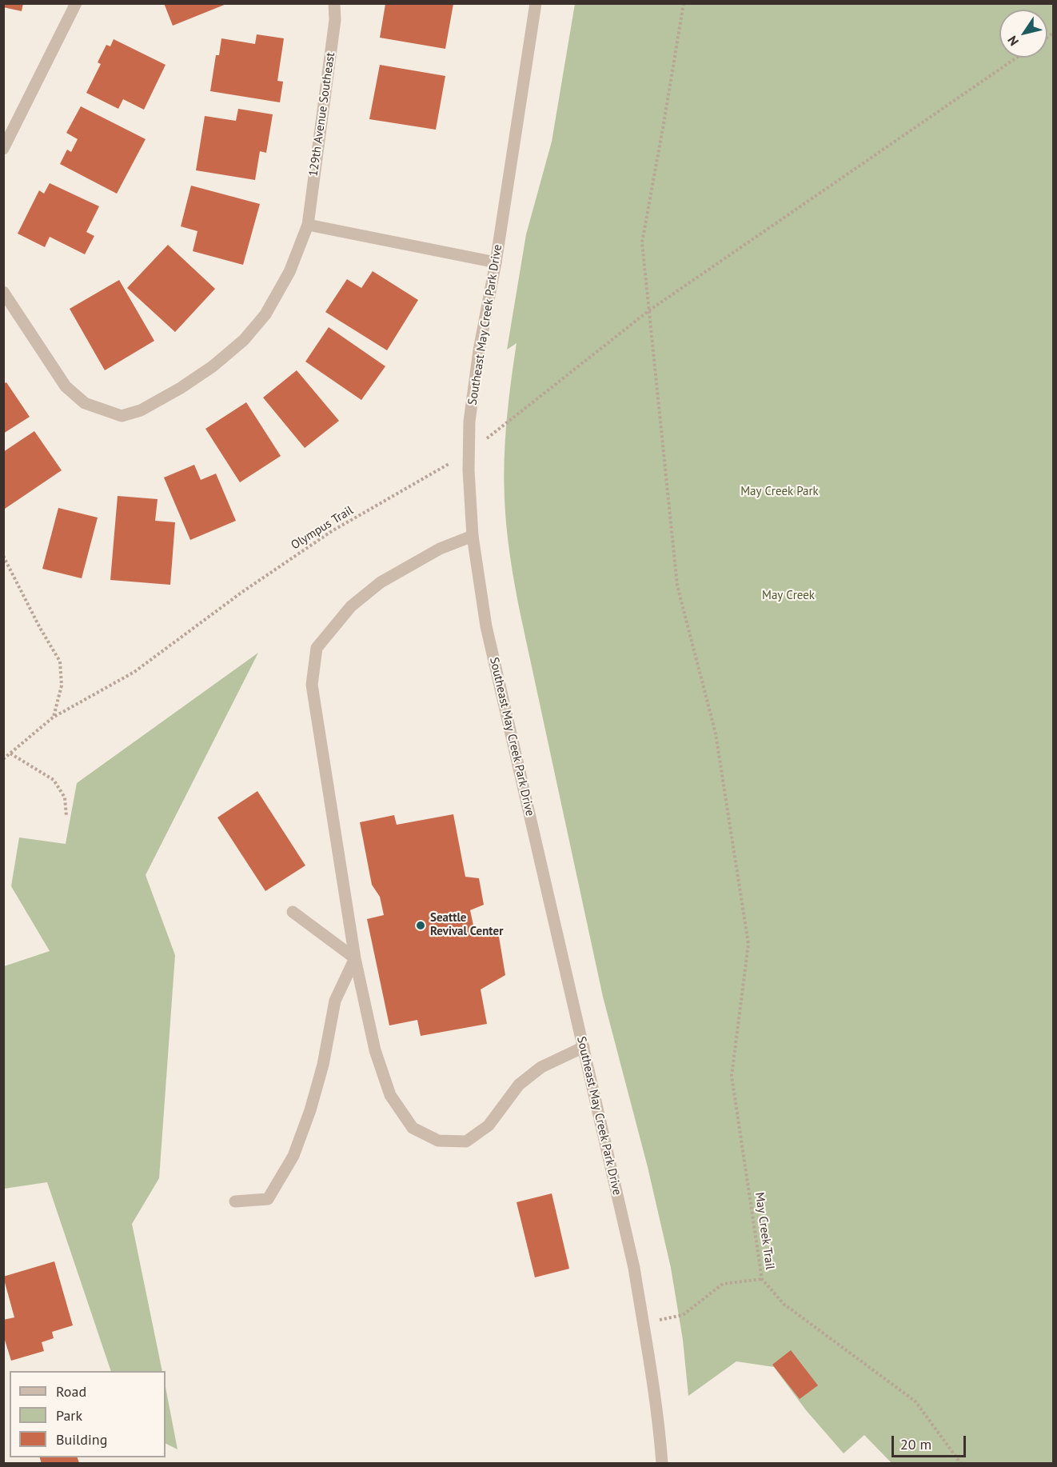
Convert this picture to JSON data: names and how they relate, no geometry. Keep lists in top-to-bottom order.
{
  "streets": {
    "street": ["129th Avenue Southeast", "Southeast May Creek Park Drive"],
    "path": ["Olympus Trail", "May Creek Trail"]
  },
  "crossings": [
    ["Southeast May Creek Park Drive", "Olympus Trail"],
    ["Olympus Trail", "May Creek Trail"]
  ],
  "parks": ["May Creek Park", "May Creek"],
  "places": ["Seattle Revival Center"],
  "legend": ["Road", "Park", "Building"],
  "scale_bar": "20 m",
  "north": "bottom left"
}
